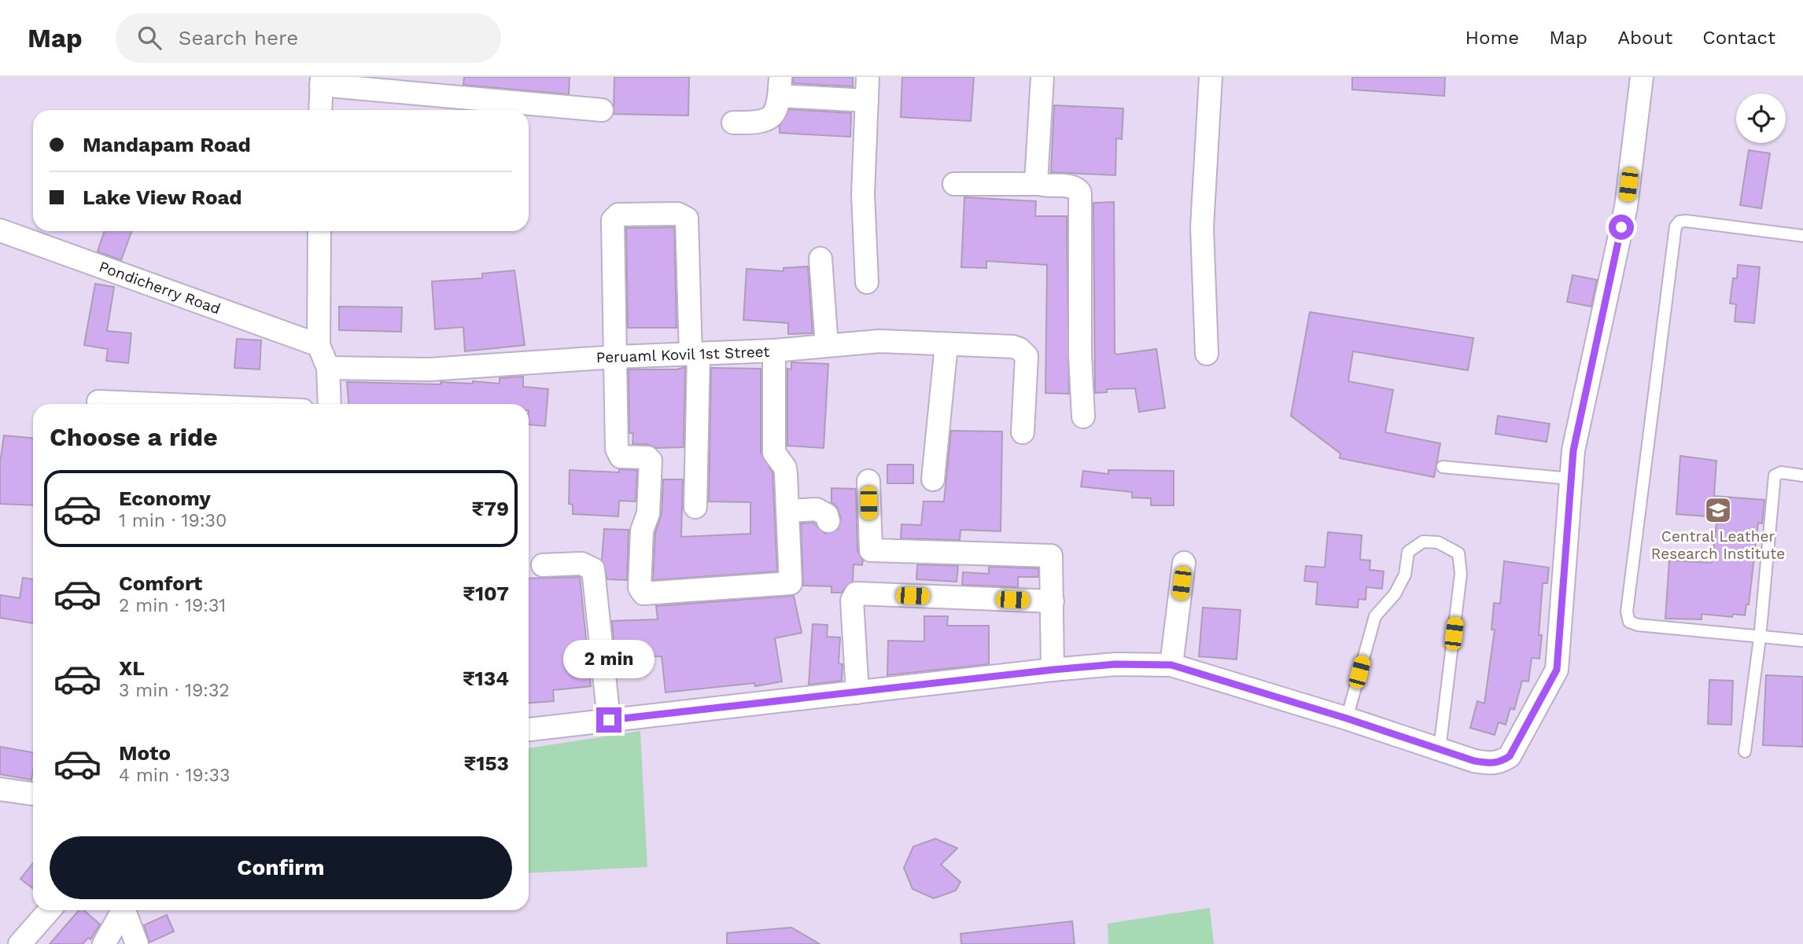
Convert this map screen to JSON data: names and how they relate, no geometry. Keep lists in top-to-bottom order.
{
  "streets": {
    "street": ["Pondicherry Road", "Peruaml Kovil 1st Street"]
  },
  "places": {
    "school or university": ["Central Leather Research Institute"]
  },
  "page": {
    "header": "Map",
    "search": "Search here",
    "nav": [
      "Home",
      "Map",
      "About",
      "Contact"
    ],
    "banner": ["Mandapam Road", "Lake View Road"],
    "heading": "Choose a ride",
    "list": [
      {
        "name": "Economy",
        "note": "1 min · 19:30",
        "value": "₹79"
      },
      {
        "name": "Comfort",
        "note": "2 min · 19:31",
        "value": "₹107"
      },
      {
        "name": "XL",
        "note": "3 min · 19:32",
        "value": "₹134"
      },
      {
        "name": "Moto",
        "note": "4 min · 19:33",
        "value": "₹153"
      }
    ],
    "bubble": "2 min",
    "buttons": "Confirm"
  }
}
